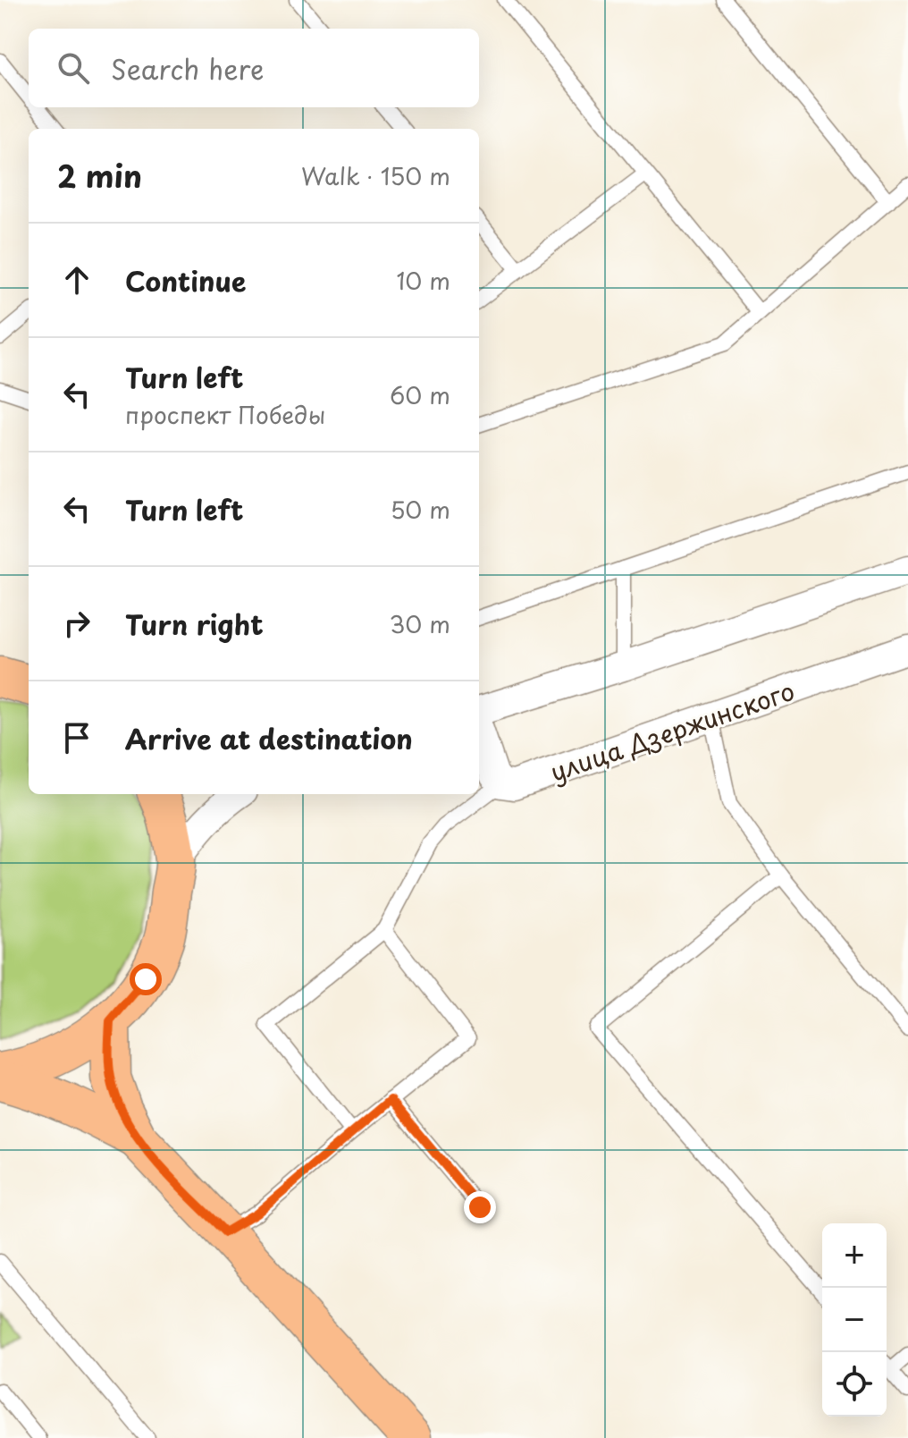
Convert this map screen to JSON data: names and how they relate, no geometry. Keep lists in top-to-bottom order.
{
  "streets": {
    "street": ["улица Дзержинского"]
  },
  "page": {
    "search": "Search here",
    "heading": ["2 min", "Walk · 150 m"],
    "list": [
      ["Continue", "10 m"],
      ["Turn left", "проспект Победы", "60 m"],
      ["Turn left", "50 m"],
      ["Turn right", "30 m"],
      "Arrive at destination"
    ],
    "map_buttons": ["+", "−"]
  }
}
